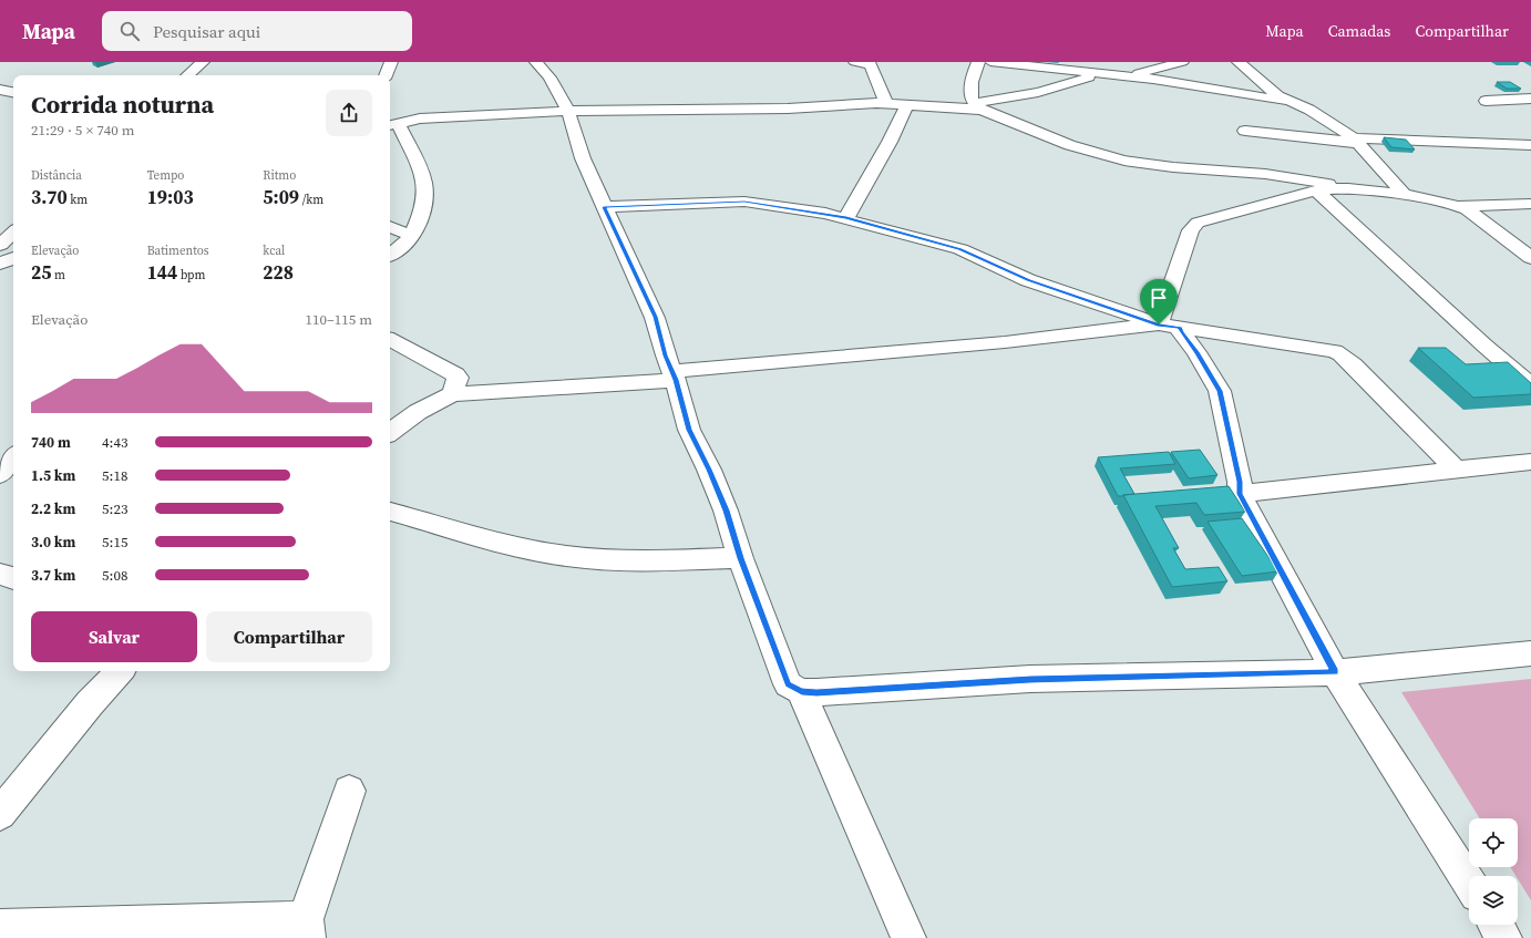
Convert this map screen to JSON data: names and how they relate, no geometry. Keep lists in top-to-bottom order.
{
  "page": {
    "header": "Mapa",
    "search": "Pesquisar aqui",
    "nav": ["Mapa", "Camadas", "Compartilhar"],
    "heading": ["Corrida noturna", "21:29 · 5 × 740 m"],
    "stats": [
      ["Distância", "3.70 km"],
      ["Tempo", "19:03"],
      ["Ritmo", "5:09 /km"],
      ["Elevação", "25 m"],
      ["Batimentos", "144 bpm"],
      ["kcal", "228"]
    ],
    "chart": ["Elevação", "110–115 m"],
    "list": [
      {
        "name": "740 m",
        "note": "4:43"
      },
      {
        "name": "1.5 km",
        "note": "5:18"
      },
      {
        "name": "2.2 km",
        "note": "5:23"
      },
      {
        "name": "3.0 km",
        "note": "5:15"
      },
      {
        "name": "3.7 km",
        "note": "5:08"
      }
    ],
    "buttons": ["Salvar", "Compartilhar"]
  }
}
